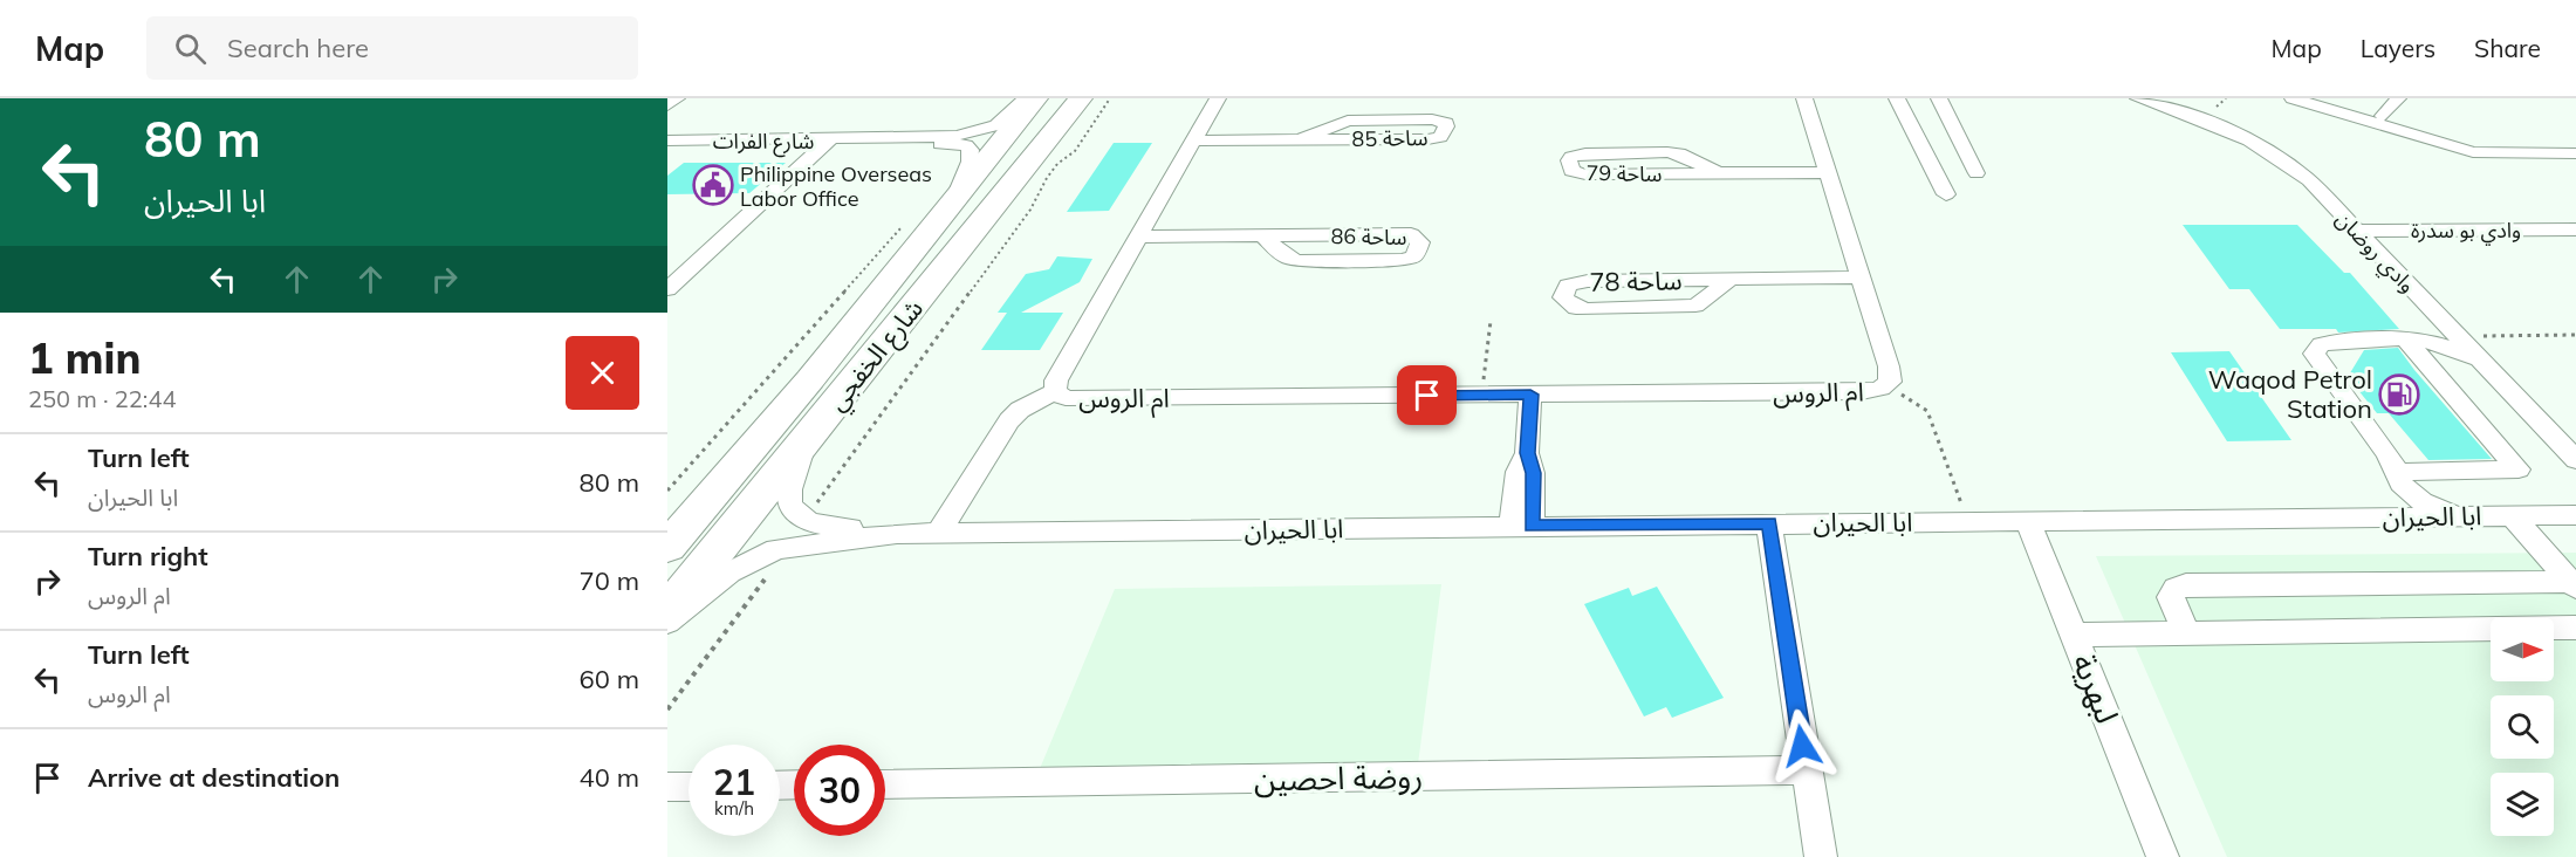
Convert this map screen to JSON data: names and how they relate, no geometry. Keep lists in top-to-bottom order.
{
  "streets": {
    "highway": ["شارع الخفجي"],
    "street": [
      "ساحة 85",
      "شارع الفرات",
      "ساحة 79",
      "وادي بو سدرة",
      "ساحة 86",
      "وادي روضان",
      "ساحة 78",
      "ام الروس",
      "ابا الحيران",
      "لبهرية",
      "روضة احصين"
    ]
  },
  "crossings": [
    ["ساحة 85", "ام الروس"],
    ["شارع الفرات", "شارع الخفجي"],
    ["ساحة 79", "ام الروس"],
    ["وادي بو سدرة", "وادي روضان"],
    ["ساحة 86", "ام الروس"],
    ["ساحة 78", "ام الروس"],
    ["ابا الحيران", "لبهرية"]
  ],
  "places": {
    "public building": ["Philippine Overseas Labor Office"],
    "fuel station": ["Waqod Petrol Station"]
  },
  "north": "right",
  "page": {
    "header": "Map",
    "search": "Search here",
    "nav": ["Map", "Layers", "Share"],
    "turn": ["80 m", "ابا الحيران"],
    "heading": ["1 min", "250 m · 22:44"],
    "list": [
      {
        "name": "Turn left",
        "note": "ابا الحيران",
        "value": "80 m"
      },
      {
        "name": "Turn right",
        "note": "ام الروس",
        "value": "70 m"
      },
      {
        "name": "Turn left",
        "note": "ام الروس",
        "value": "60 m"
      },
      {
        "name": "Arrive at destination",
        "value": "40 m"
      }
    ],
    "speed": "21 km/h",
    "limit": "30"
  }
}
